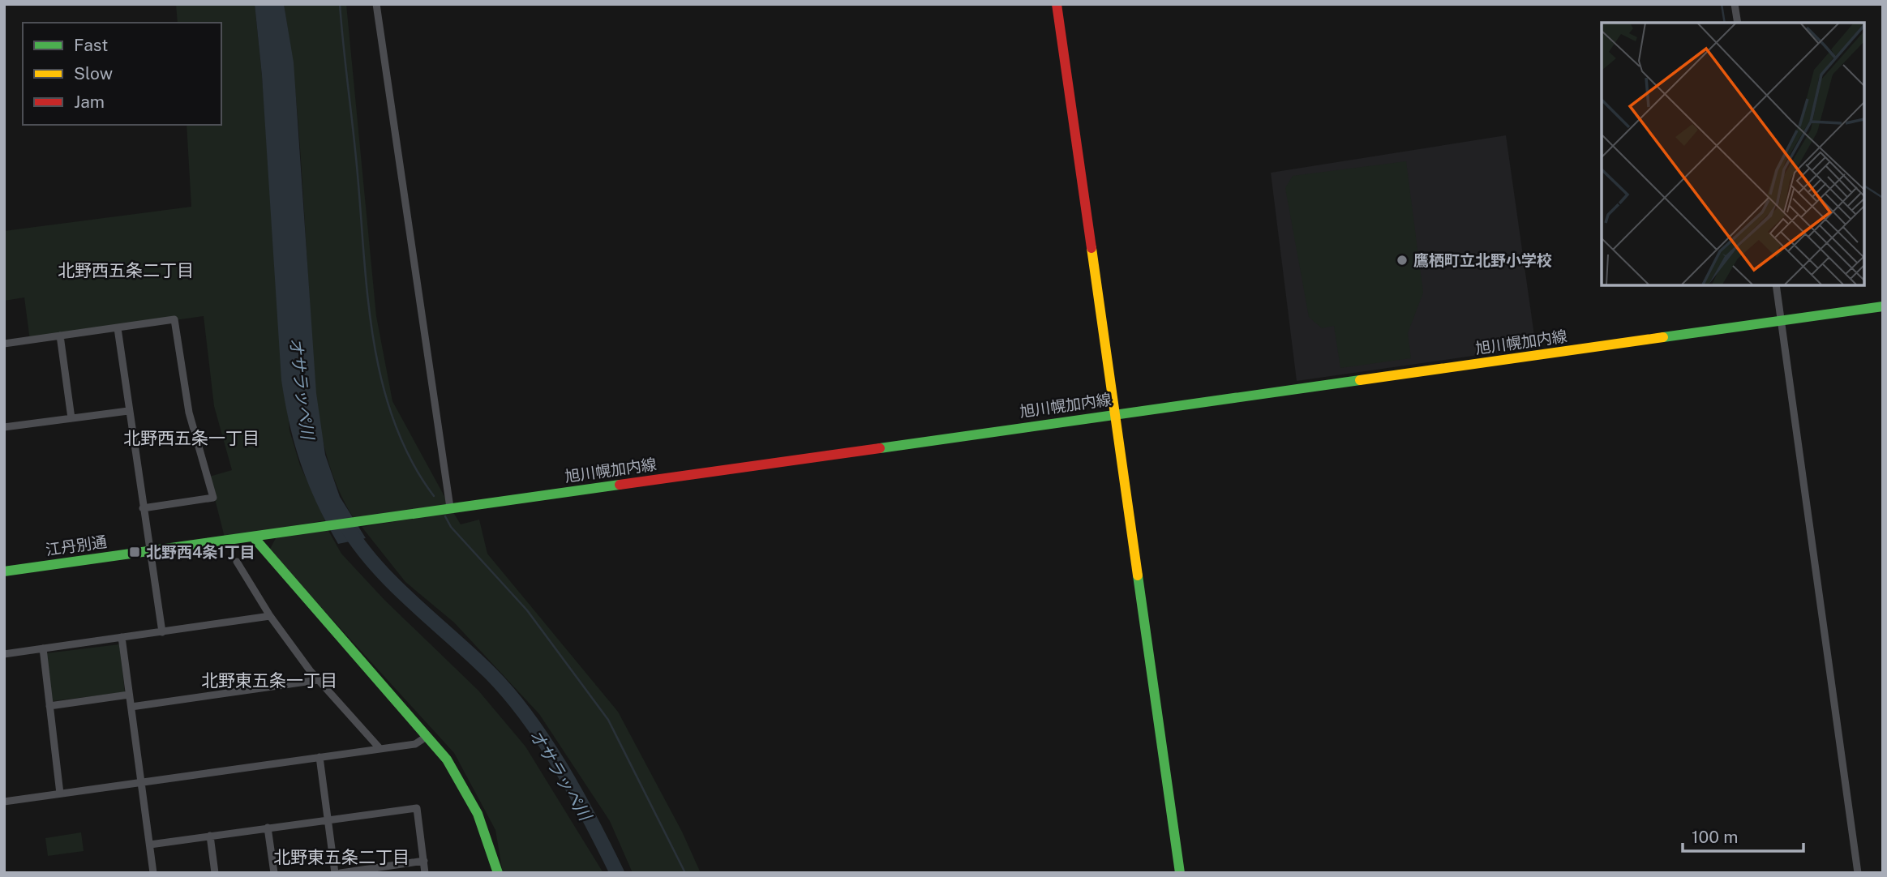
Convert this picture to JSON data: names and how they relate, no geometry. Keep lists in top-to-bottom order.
{
  "streets": {
    "main road": ["旭川幌加内線", "江丹別通"]
  },
  "crossings": [
    ["旭川幌加内線", "江丹別通"]
  ],
  "districts": [
    "北野西五条二丁目",
    "北野西五条一丁目",
    "北野東五条一丁目",
    "北野東五条二丁目"
  ],
  "water": ["オサラッペ川"],
  "places": {
    "other": ["鷹栖町立北野小学校"],
    "transit": ["北野西4条1丁目"]
  },
  "legend": ["Fast", "Slow", "Jam"],
  "scale_bar": "100 m"
}
